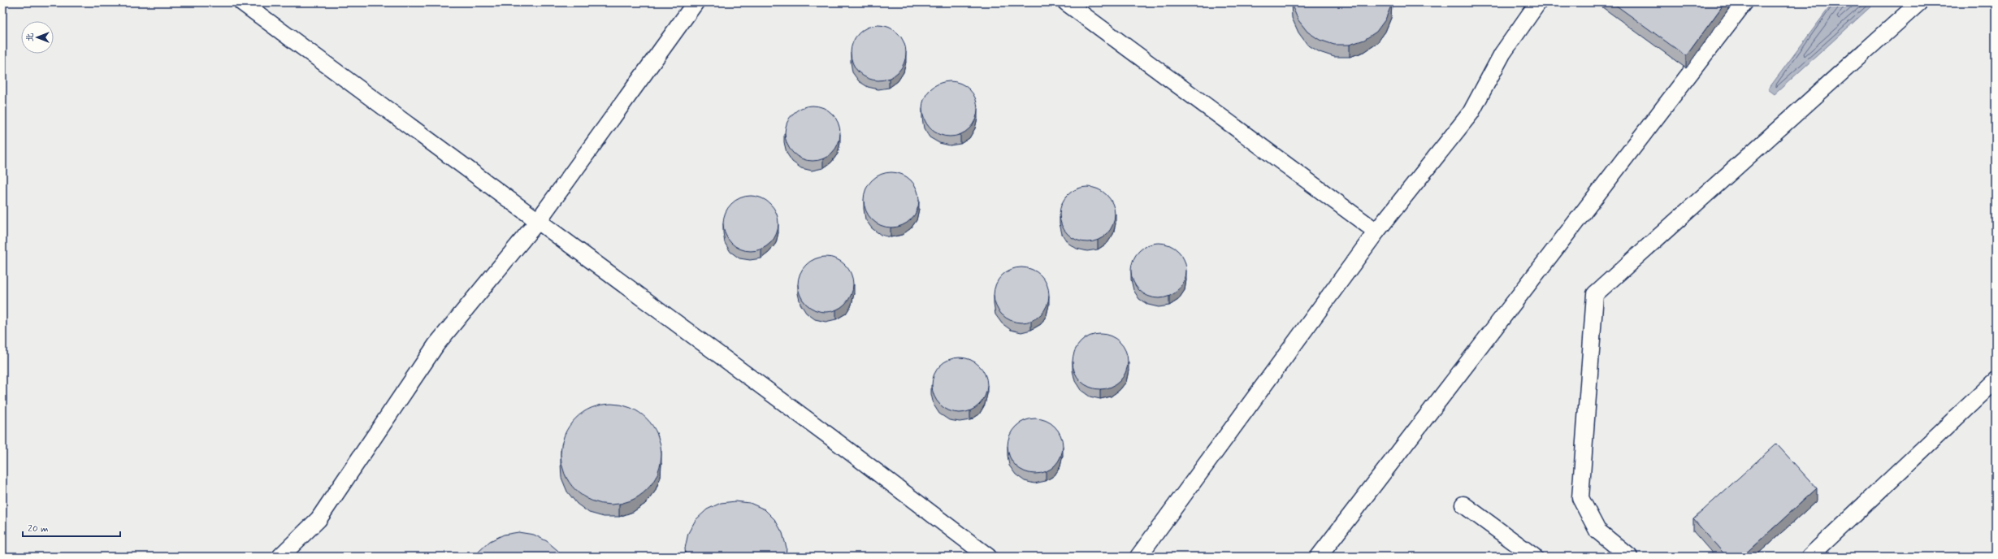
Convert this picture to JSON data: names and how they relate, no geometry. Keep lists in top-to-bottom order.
{
  "scale_bar": "20 m",
  "north": "left"
}
